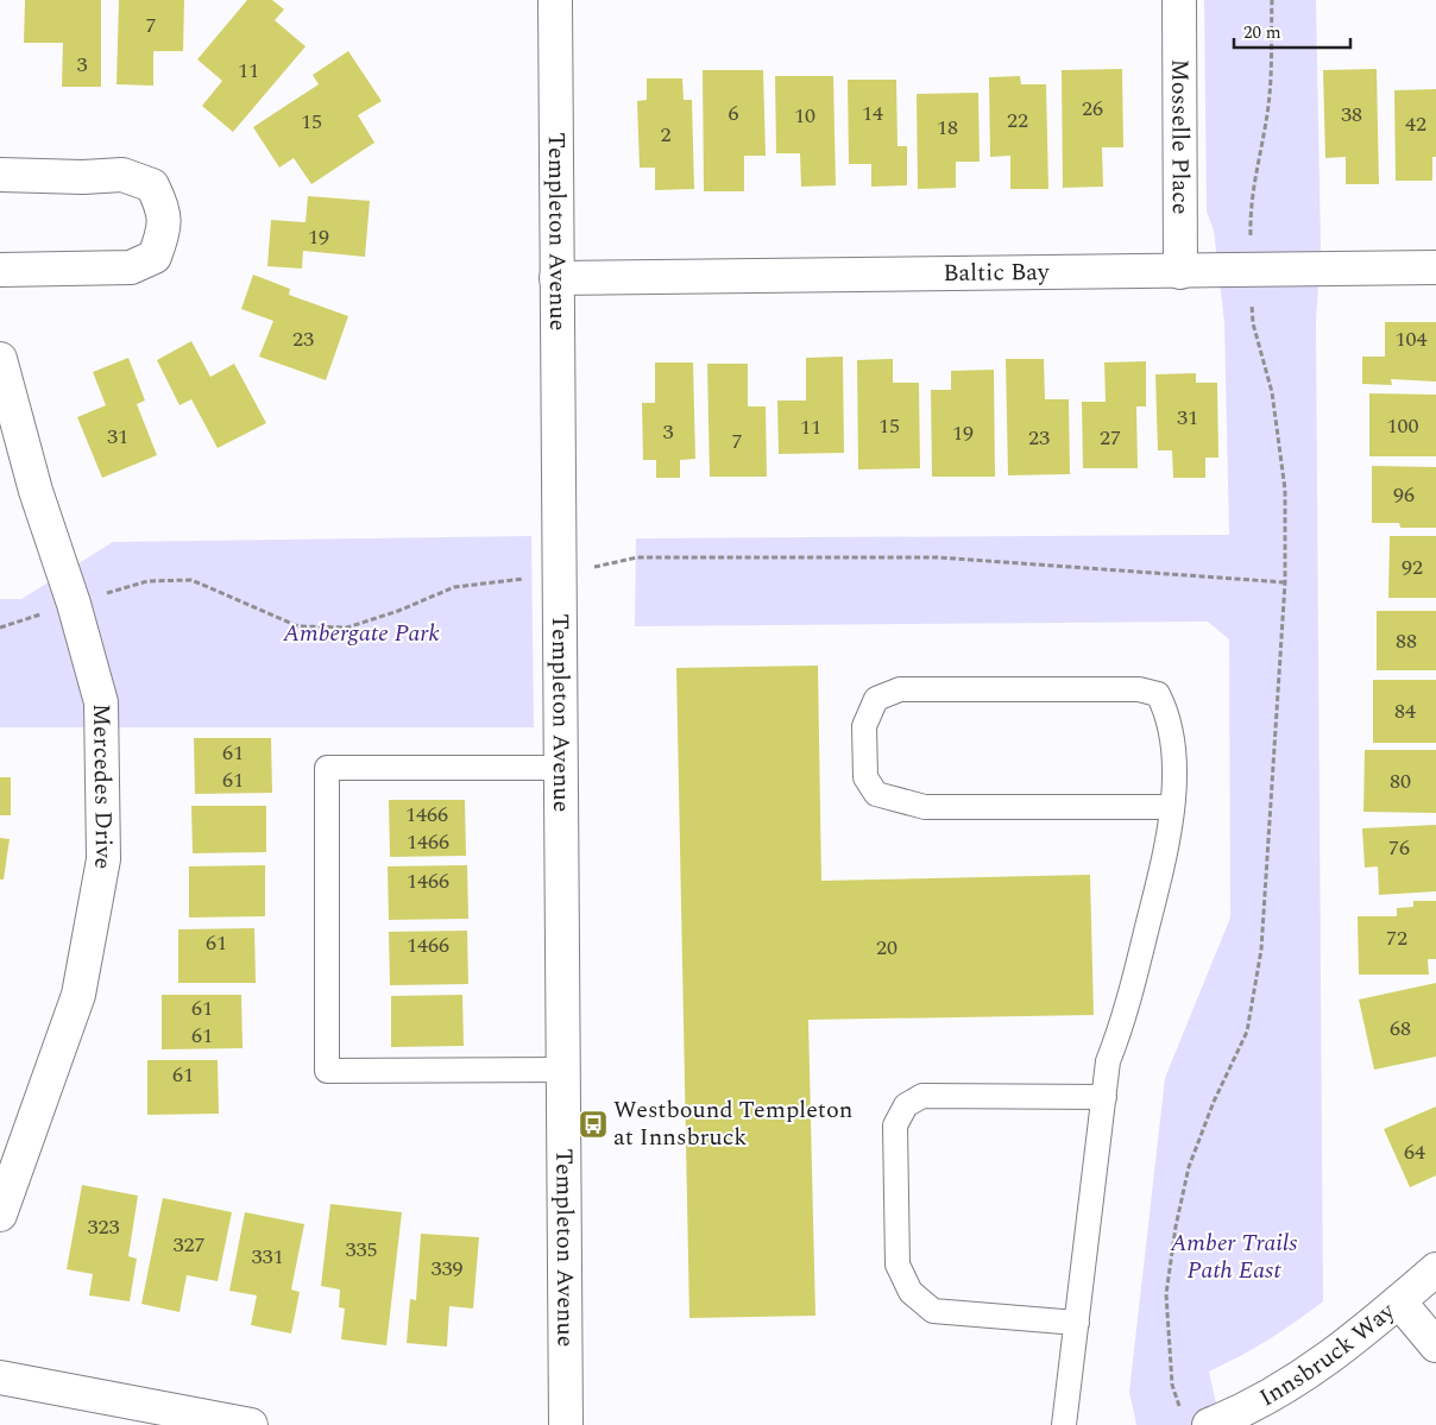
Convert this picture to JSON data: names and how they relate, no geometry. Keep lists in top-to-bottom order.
{
  "streets": {
    "street": [
      "Mosselle Place",
      "Templeton Avenue",
      "Baltic Bay",
      "Mercedes Drive",
      "Innsbruck Way"
    ]
  },
  "crossings": [
    ["Mosselle Place", "Baltic Bay"],
    ["Templeton Avenue", "Baltic Bay"]
  ],
  "parks": ["Ambergate Park", "Amber Trails Path East"],
  "places": {
    "bus stop": ["Westbound Templeton at Innsbruck"]
  },
  "house_numbers": [
    "7",
    "3",
    "11",
    "26",
    "6",
    "14",
    "38",
    "10",
    "22",
    "15",
    "42",
    "18",
    "2",
    "19",
    "23",
    "104",
    "31",
    "15",
    "100",
    "11",
    "3",
    "19",
    "31",
    "23",
    "27",
    "7",
    "96",
    "92",
    "88",
    "84",
    "61",
    "61",
    "80",
    "1466",
    "1466",
    "76",
    "1466",
    "72",
    "61",
    "1466",
    "20",
    "61",
    "68",
    "61",
    "61",
    "64",
    "323",
    "327",
    "335",
    "331",
    "339"
  ],
  "scale_bar": "20 m"
}
